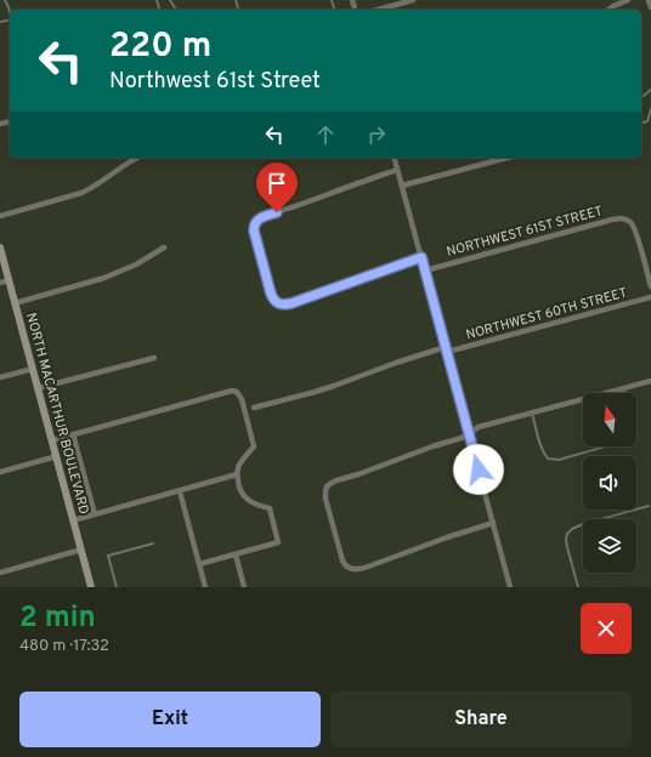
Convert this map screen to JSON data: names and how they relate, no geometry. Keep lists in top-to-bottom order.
{
  "streets": {
    "main road": ["NORTH MACARTHUR BOULEVARD"],
    "street": ["NORTHWEST 61ST STREET", "NORTHWEST 60TH STREET"]
  },
  "north": "top",
  "page": {
    "turn": ["220 m", "Northwest 61st Street"],
    "heading": ["2 min", "480 m · 17:32"],
    "buttons": ["Exit", "Share"]
  }
}
